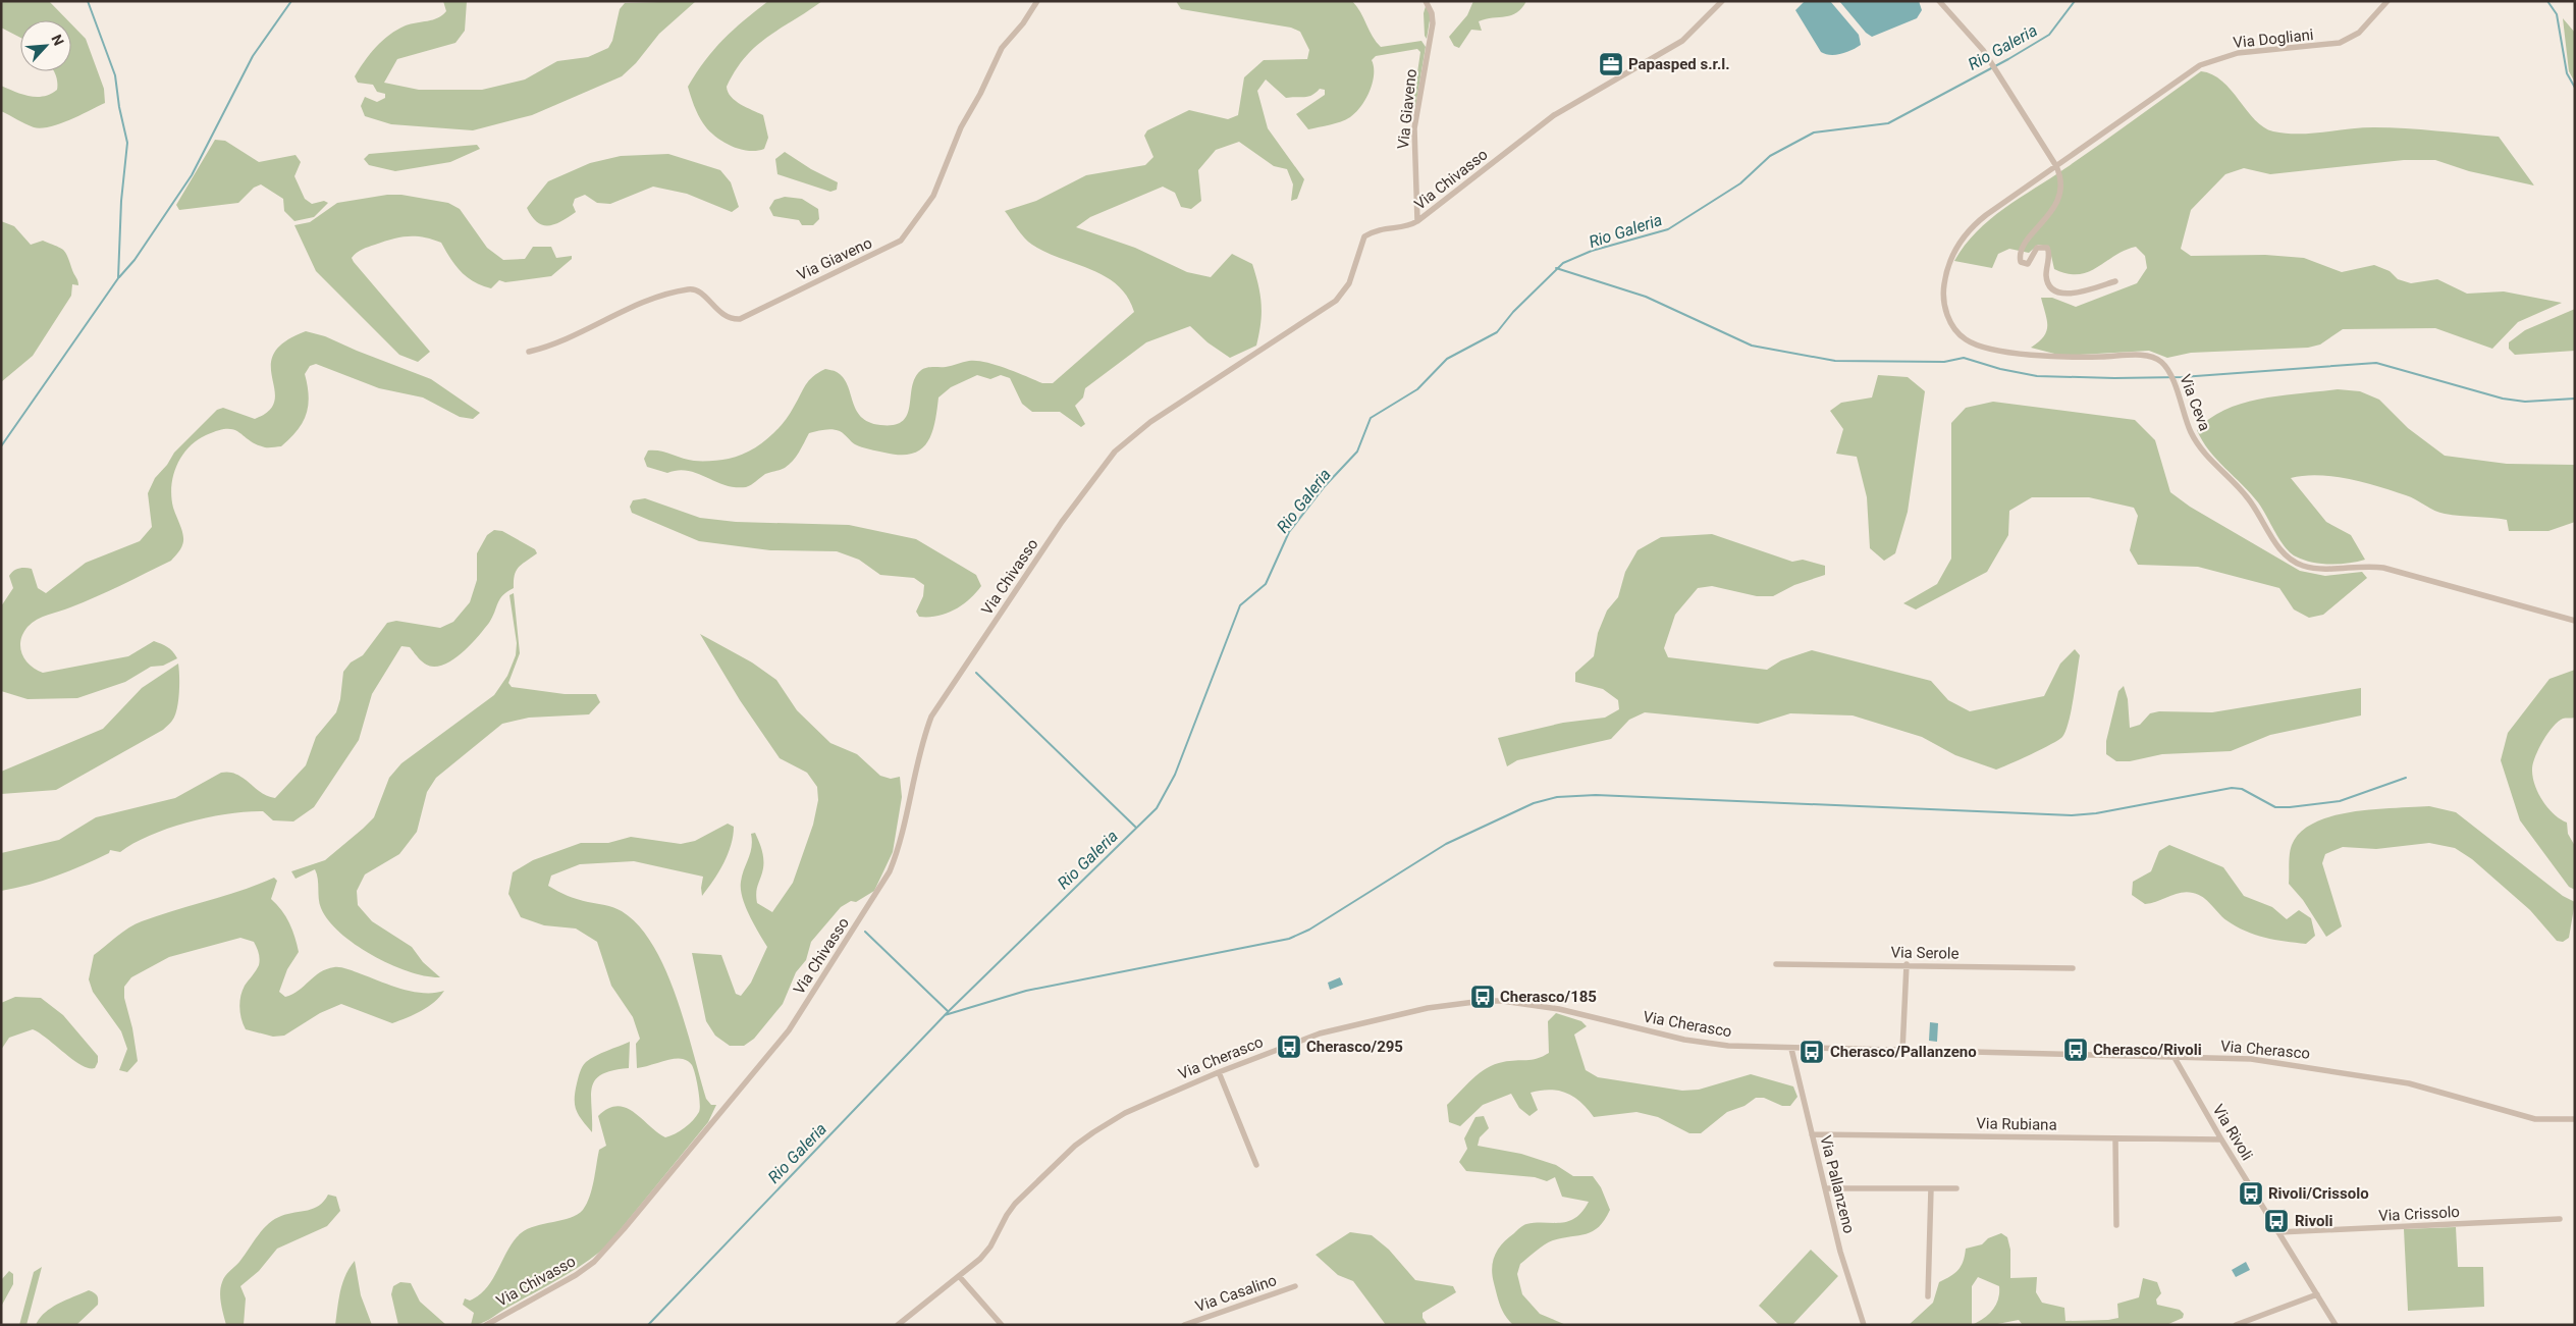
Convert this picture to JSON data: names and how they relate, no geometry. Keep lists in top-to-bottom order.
{
  "streets": {
    "street": [
      "Via Dogliani",
      "Via Giaveno",
      "Via Chivasso",
      "Via Ceva",
      "Via Serole",
      "Via Cherasco",
      "Via Rubiana",
      "Via Rivoli",
      "Via Pallanzeno",
      "Via Crissolo",
      "Via Casalino"
    ]
  },
  "crossings": [
    ["Via Dogliani", "Via Ceva"],
    ["Via Giaveno", "Via Chivasso"],
    ["Via Cherasco", "Via Rivoli"],
    ["Via Cherasco", "Via Pallanzeno"],
    ["Via Rubiana", "Via Rivoli"],
    ["Via Rubiana", "Via Pallanzeno"],
    ["Via Rivoli", "Via Crissolo"]
  ],
  "water": ["Rio Galeria"],
  "places": {
    "office": ["Papasped s.r.l."],
    "bus stop": [
      "Cherasco/185",
      "Cherasco/295",
      "Cherasco/Rivoli",
      "Cherasco/Pallanzeno",
      "Rivoli/Crissolo",
      "Rivoli"
    ]
  },
  "north": "top right"
}
